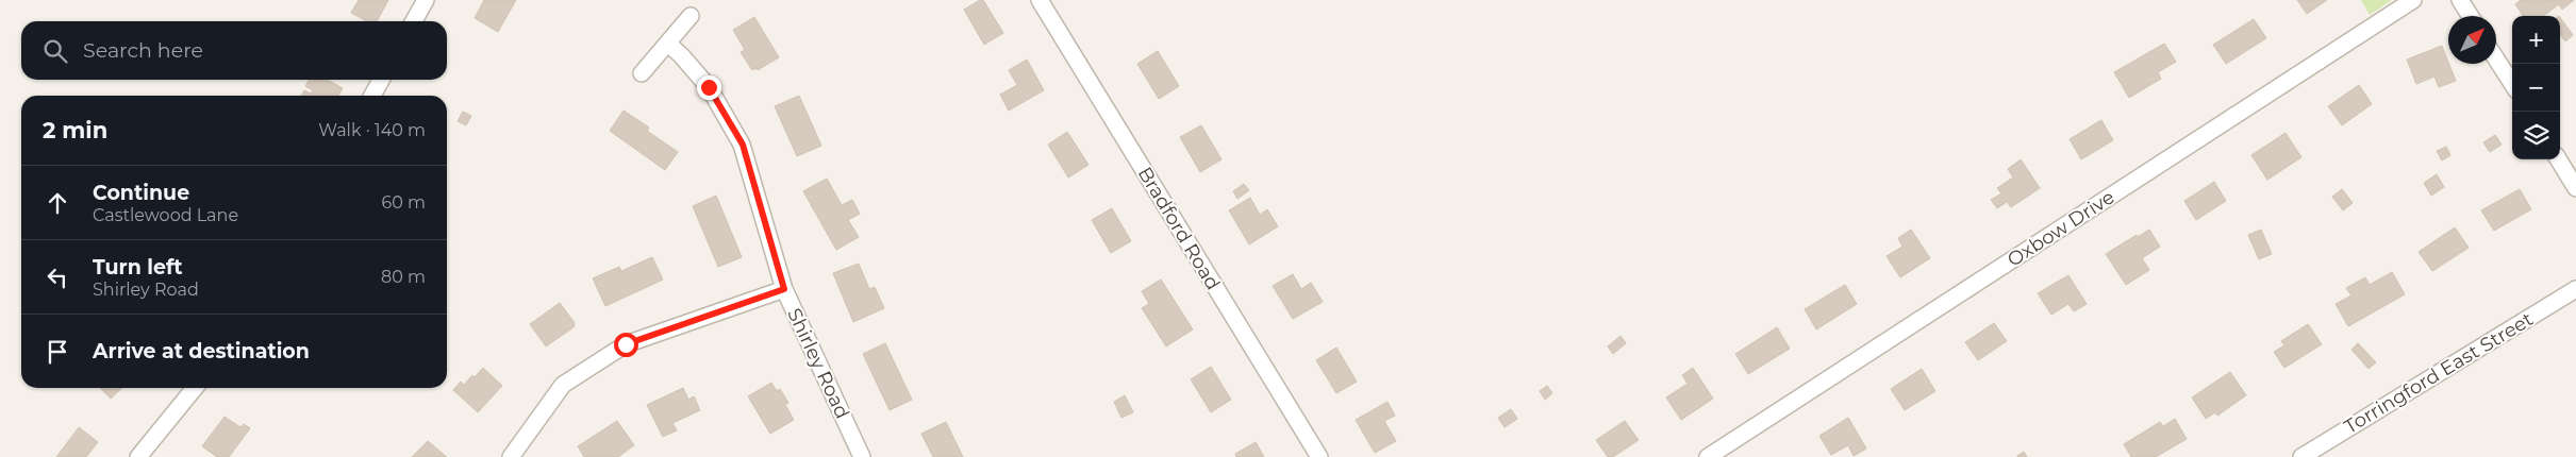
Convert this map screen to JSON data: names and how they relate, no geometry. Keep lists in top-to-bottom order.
{
  "streets": {
    "street": [
      "Bradford Road",
      "Oxbow Drive",
      "Shirley Road",
      "Torringford East Street"
    ]
  },
  "north": "top right",
  "page": {
    "map_buttons": ["+", "−"],
    "search": "Search here",
    "heading": ["2 min", "Walk · 140 m"],
    "list": [
      ["Continue", "Castlewood Lane", "60 m"],
      ["Turn left", "Shirley Road", "80 m"],
      "Arrive at destination"
    ]
  }
}
